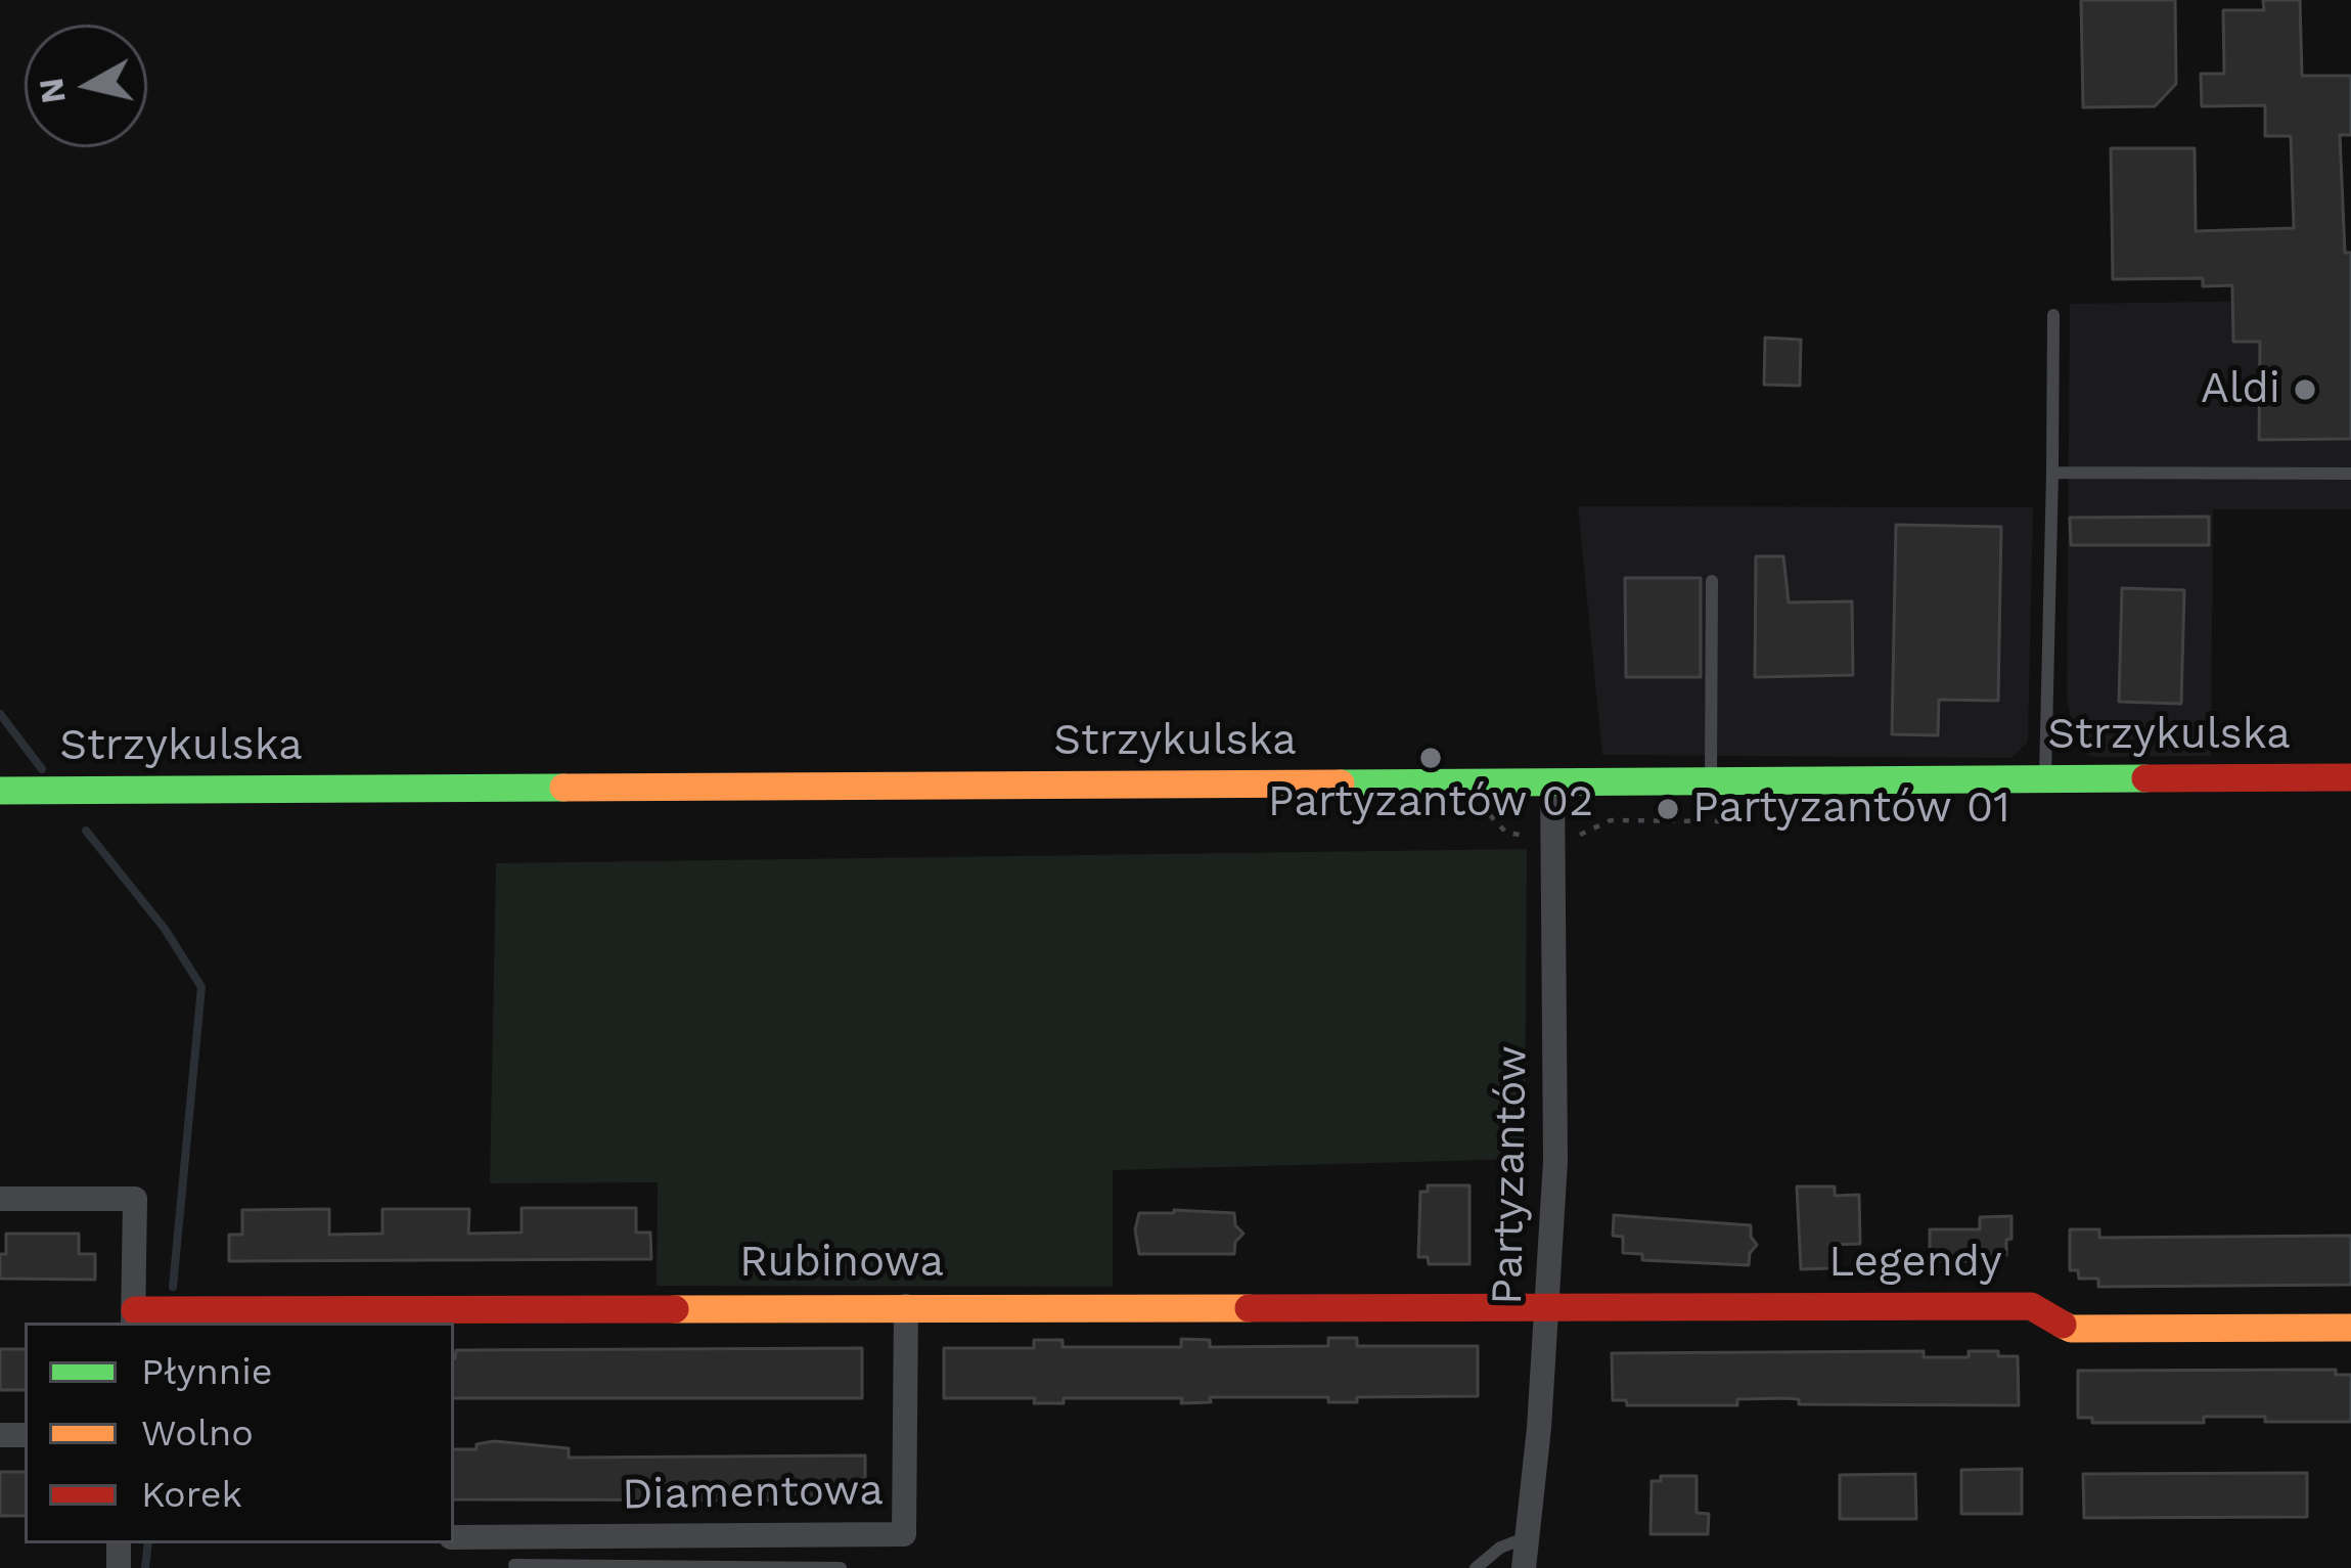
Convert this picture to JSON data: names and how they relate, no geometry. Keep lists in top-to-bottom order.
{
  "streets": {
    "street": [
      "Strzykulska",
      "Partyzantów",
      "Rubinowa",
      "Legendy",
      "Diamentowa"
    ]
  },
  "crossings": [
    ["Strzykulska", "Partyzantów"],
    ["Partyzantów", "Rubinowa"],
    ["Partyzantów", "Legendy"],
    ["Rubinowa", "Legendy"],
    ["Rubinowa", "Diamentowa"]
  ],
  "places": ["Aldi", "Partyzantów 02", "Partyzantów 01"],
  "legend": ["Płynnie", "Wolno", "Korek"],
  "north": "left"
}
